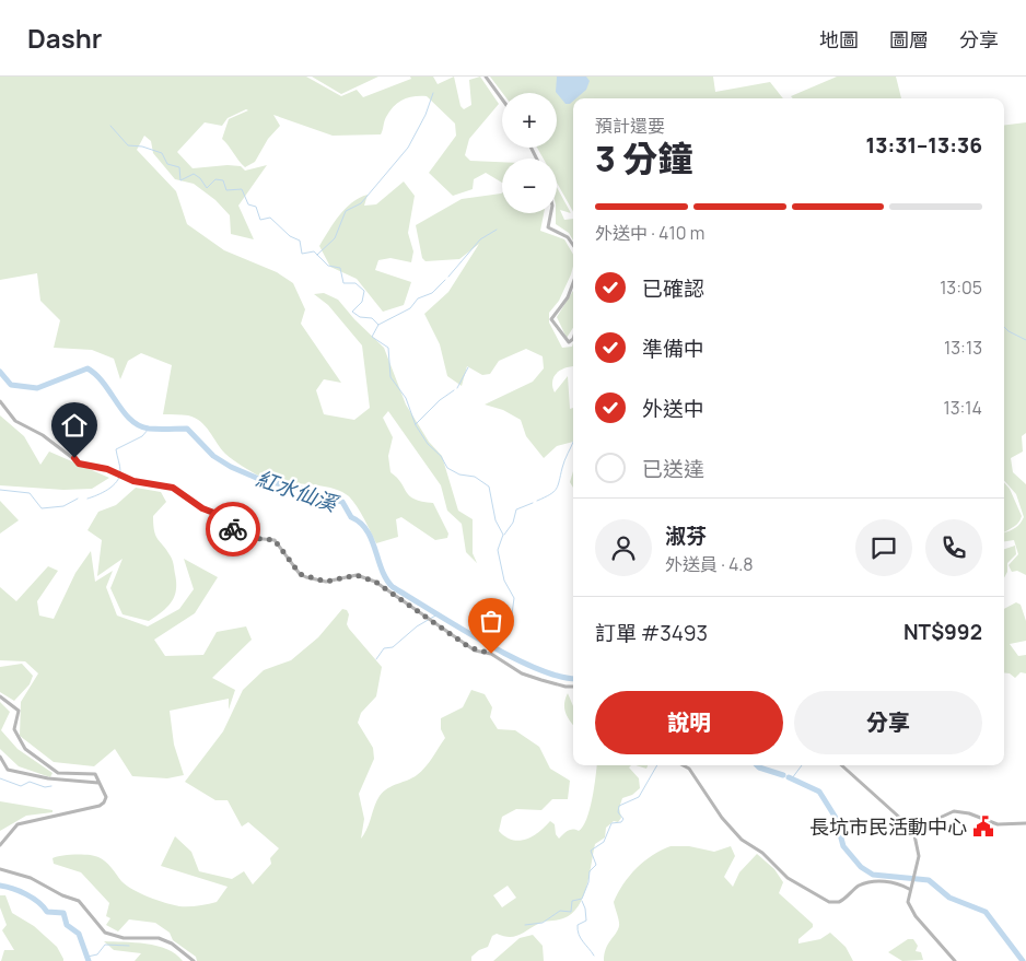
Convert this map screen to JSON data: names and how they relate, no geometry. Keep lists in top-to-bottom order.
{
  "water": ["紅水仙溪"],
  "places": {
    "public building": ["長坑市民活動中心"]
  },
  "page": {
    "header": "Dashr",
    "nav": ["地圖", "圖層", "分享"],
    "map_buttons": ["+", "−"],
    "heading": ["3 分鐘", "預計還要", "13:31–13:36"],
    "panel": [
      "淑芬",
      "外送員 · 4.8",
      "訂單 #3493",
      "NT$992"
    ],
    "bar": "外送中 · 410 m",
    "list": [
      ["已確認", "13:05"],
      ["準備中", "13:13"],
      ["外送中", "13:14"],
      "已送達"
    ],
    "buttons": ["說明", "分享"]
  }
}
